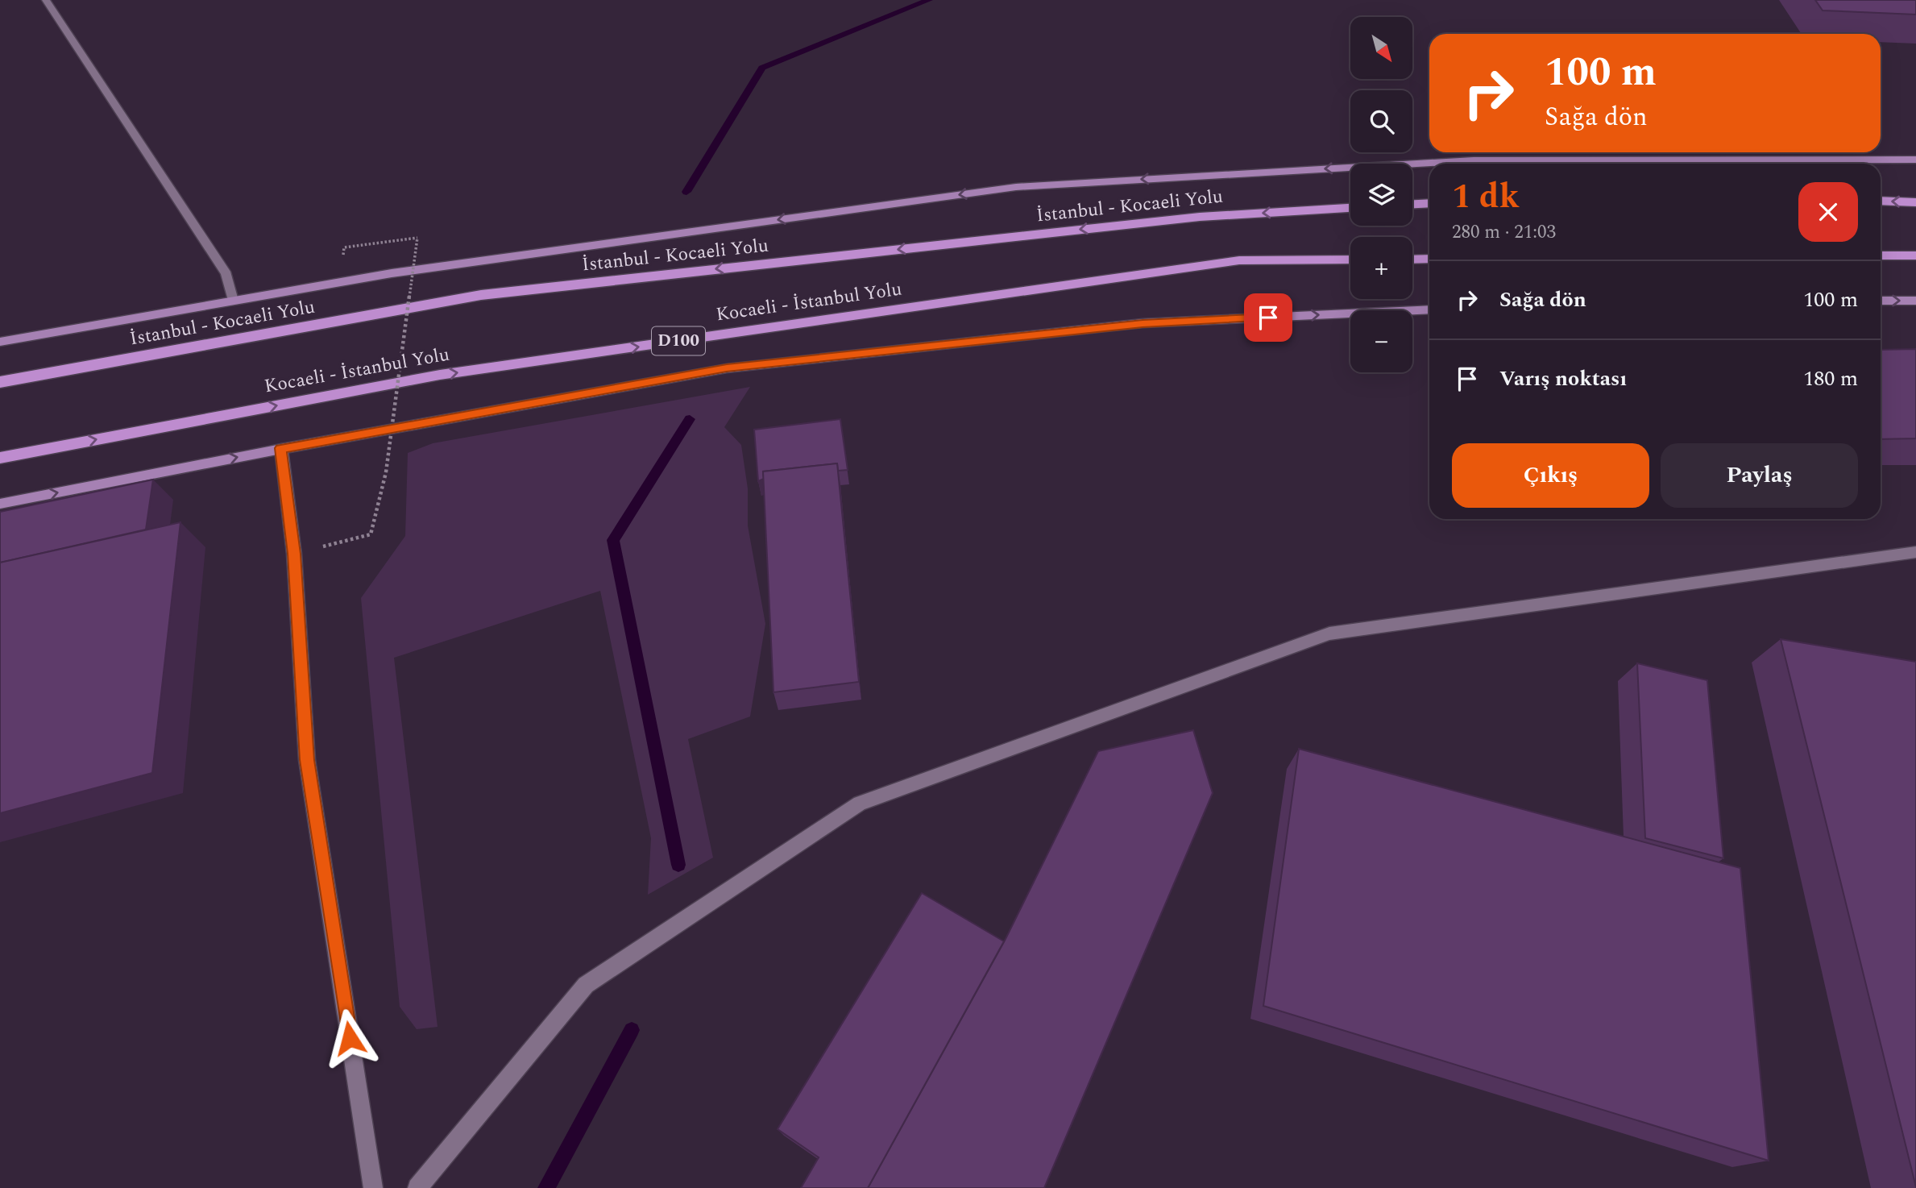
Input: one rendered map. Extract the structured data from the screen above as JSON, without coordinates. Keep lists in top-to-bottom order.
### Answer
{
  "streets": {
    "highway": ["İstanbul - Kocaeli Yolu", "Kocaeli - İstanbul Yolu", "D100"]
  },
  "one_way": ["İstanbul - Kocaeli Yolu", "Kocaeli - İstanbul Yolu"],
  "north": "bottom right",
  "page": {
    "map_buttons": ["+", "−"],
    "turn": ["100 m", "Sağa dön"],
    "heading": ["1 dk", "280 m · 21:03"],
    "list": [
      {
        "name": "Sağa dön",
        "value": "100 m"
      },
      {
        "name": "Varış noktası",
        "value": "180 m"
      }
    ],
    "buttons": ["Çıkış", "Paylaş"]
  }
}
